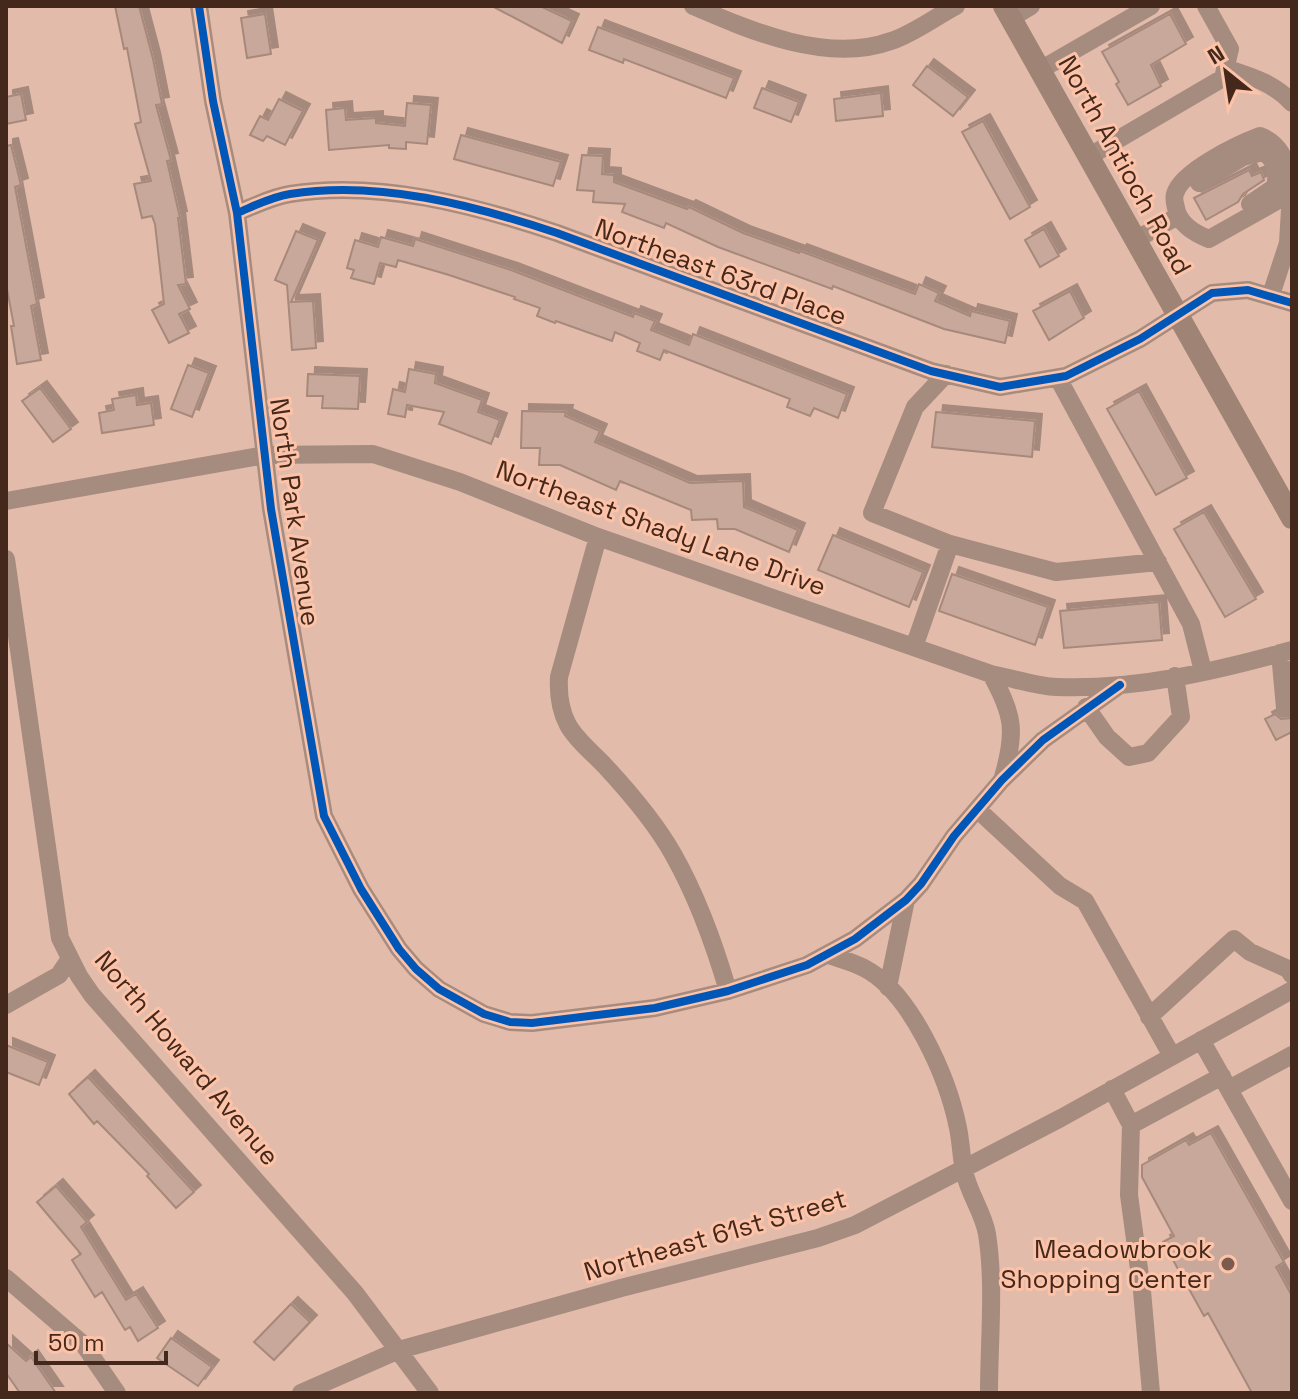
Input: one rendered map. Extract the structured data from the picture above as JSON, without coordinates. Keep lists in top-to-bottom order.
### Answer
{
  "streets": {
    "main road": ["North Antioch Road"],
    "street": [
      "Northeast 63rd Place",
      "North Park Avenue",
      "Northeast Shady Lane Drive",
      "North Howard Avenue",
      "Northeast 61st Street"
    ]
  },
  "crossings": [
    ["North Antioch Road", "Northeast 63rd Place"],
    ["Northeast 63rd Place", "North Park Avenue"],
    ["North Park Avenue", "Northeast Shady Lane Drive"],
    ["North Howard Avenue", "Northeast 61st Street"]
  ],
  "places": ["Meadowbrook Shopping Center"],
  "scale_bar": "50 m",
  "north": "top left"
}
